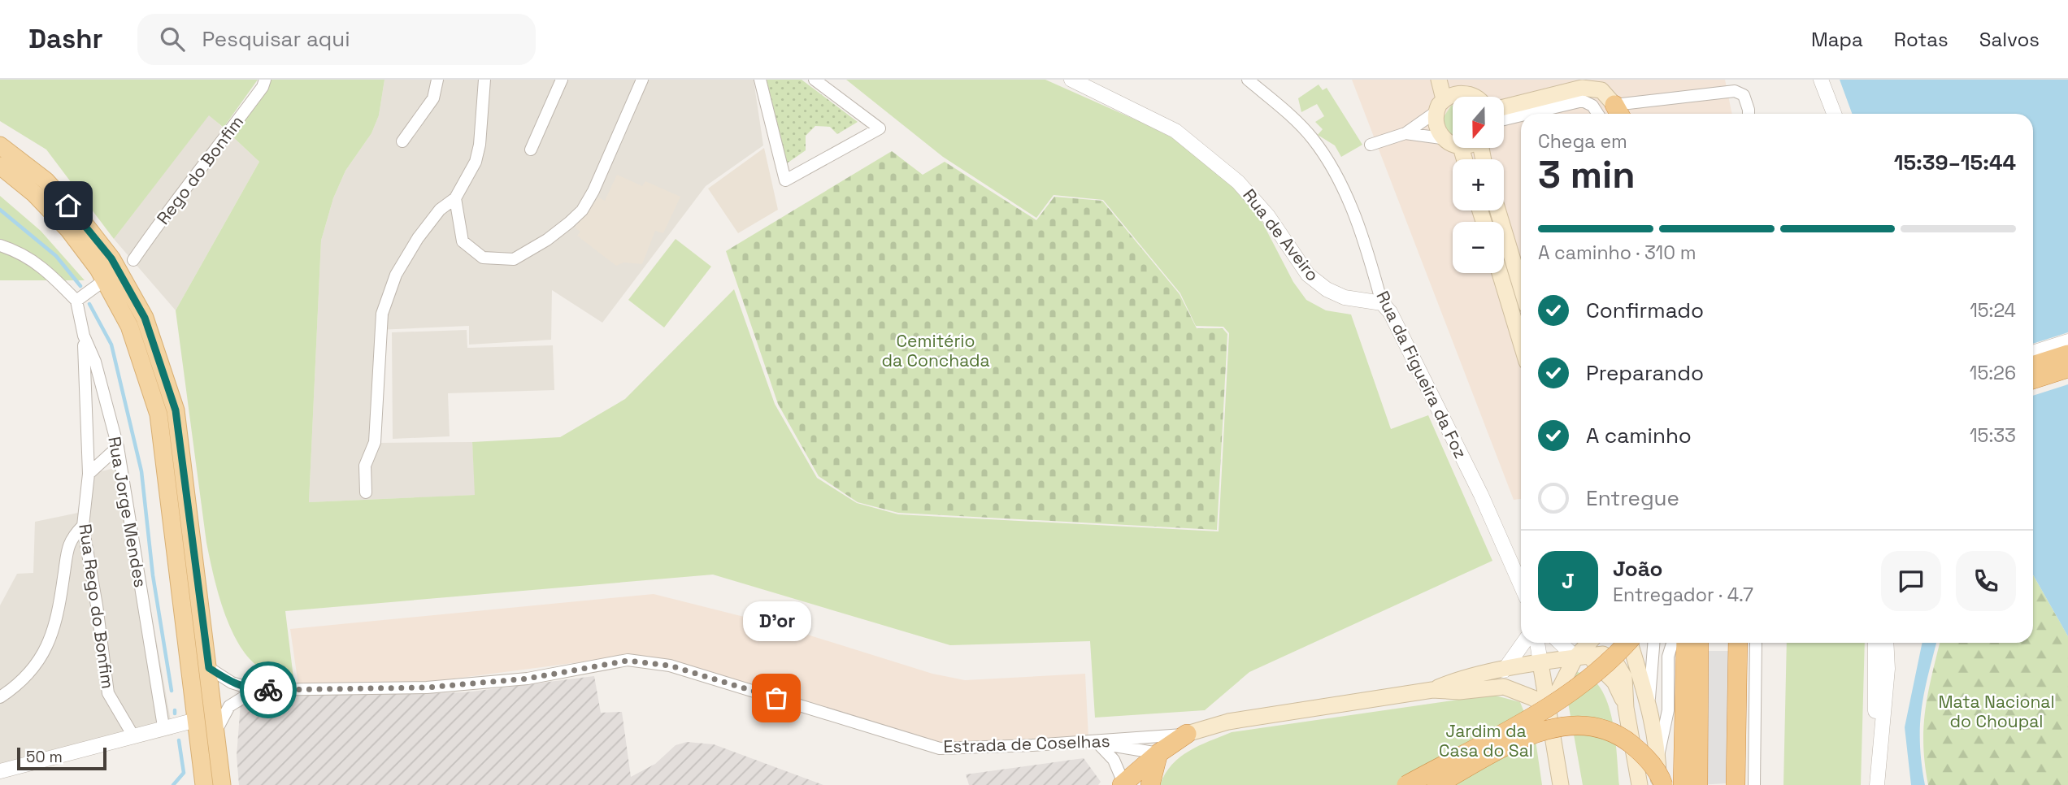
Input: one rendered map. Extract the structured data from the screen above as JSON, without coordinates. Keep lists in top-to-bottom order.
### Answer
{
  "streets": {
    "main road": ["Estrada de Coselhas"],
    "street": [
      "Rego do Bonfim",
      "Rua de Aveiro",
      "Rua da Figueira da Foz",
      "Rua Jorge Mendes",
      "Rua Rego do Bonfim"
    ]
  },
  "crossings": [
    ["Rua de Aveiro", "Rua da Figueira da Foz"],
    ["Rua Jorge Mendes", "Rua Rego do Bonfim"]
  ],
  "parks": ["Cemitério da Conchada", "Mata Nacional do Choupal", "Jardim da Casa do Sal"],
  "places": ["D'or"],
  "scale_bar": "50 m",
  "north": "bottom",
  "page": {
    "header": "Dashr",
    "search": "Pesquisar aqui",
    "nav": ["Mapa", "Rotas", "Salvos"],
    "map_buttons": ["+", "−"],
    "heading": ["3 min", "Chega em", "15:39–15:44"],
    "panel": ["João", "Entregador · 4.7"],
    "bar": "A caminho · 310 m",
    "list": [
      ["Confirmado", "15:24"],
      ["Preparando", "15:26"],
      ["A caminho", "15:33"],
      "Entregue"
    ],
    "round": "J",
    "bubble": "D'or",
    "scale": "50 m"
  }
}
